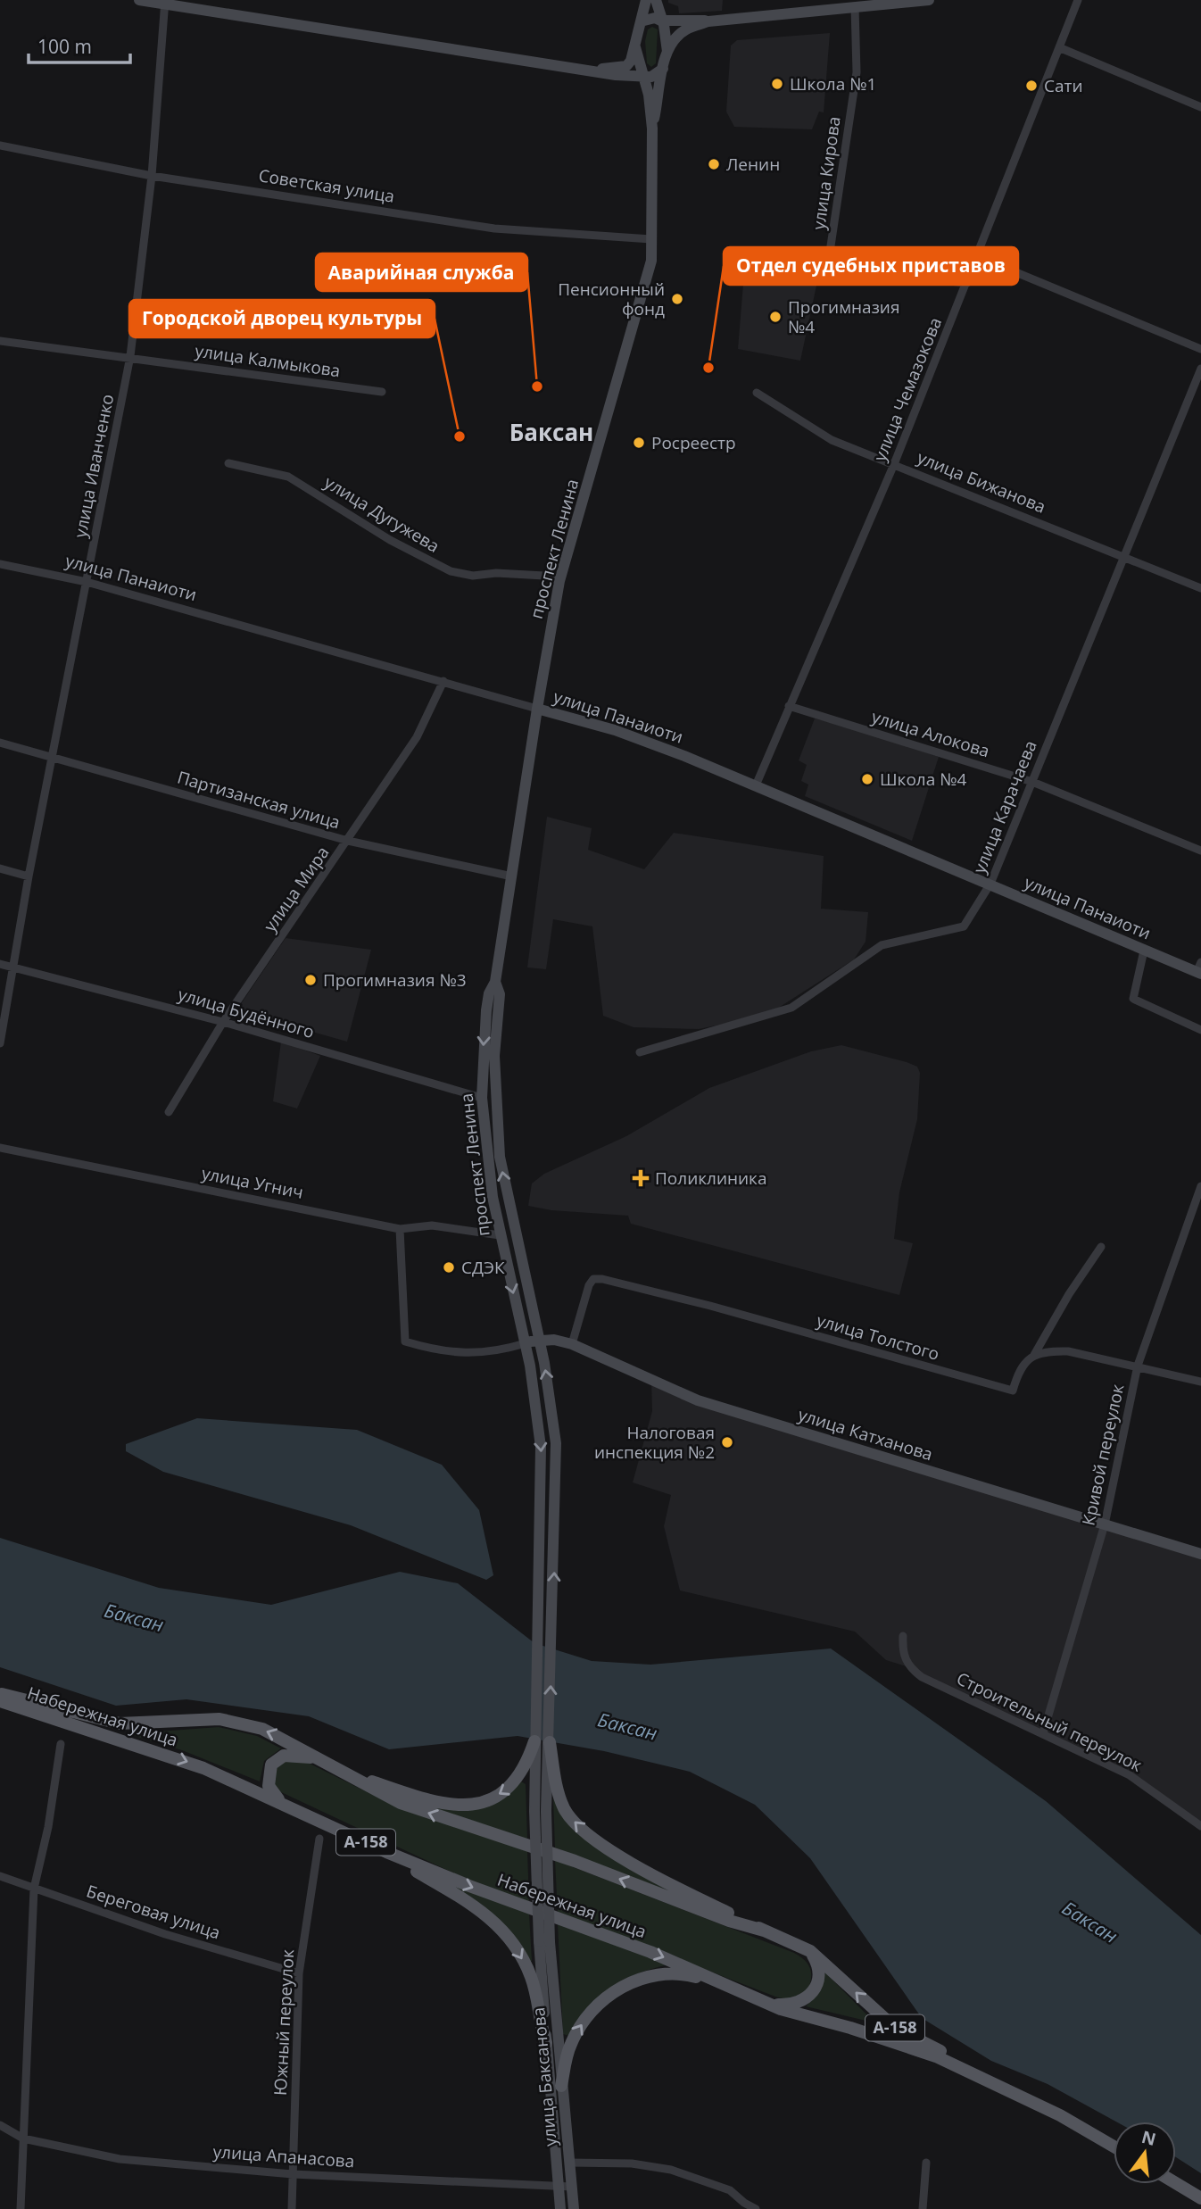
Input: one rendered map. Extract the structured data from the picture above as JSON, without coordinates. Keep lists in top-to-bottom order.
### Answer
{
  "streets": {
    "main road": [
      "проспект Ленина",
      "улица Панаиоти",
      "улица Катханова",
      "Набережная улица",
      "А-158",
      "улица Баксанова"
    ],
    "street": [
      "улица Кирова",
      "Советская улица",
      "улица Калмыкова",
      "улица Чемазокова",
      "улица Иванченко",
      "улица Бижанова",
      "улица Дугужева",
      "улица Алокова",
      "Партизанская улица",
      "улица Карачаева",
      "улица Мира",
      "улица Будённого",
      "улица Угнич",
      "улица Толстого",
      "Кривой переулок",
      "Строительный переулок",
      "Береговая улица",
      "Южный переулок",
      "улица Апанасова"
    ]
  },
  "crossings": [
    ["улица Кирова", "улица Чемазокова"],
    ["Советская улица", "улица Иванченко"],
    ["Советская улица", "проспект Ленина"],
    ["улица Калмыкова", "улица Иванченко"],
    ["улица Чемазокова", "улица Бижанова"],
    ["улица Чемазокова", "улица Панаиоти"],
    ["улица Чемазокова", "улица Алокова"],
    ["улица Иванченко", "улица Панаиоти"],
    ["улица Иванченко", "Партизанская улица"],
    ["улица Иванченко", "улица Будённого"],
    ["улица Бижанова", "улица Карачаева"],
    ["улица Дугужева", "проспект Ленина"],
    ["проспект Ленина", "улица Панаиоти"],
    ["проспект Ленина", "Партизанская улица"],
    ["проспект Ленина", "улица Будённого"],
    ["проспект Ленина", "улица Угнич"],
    ["проспект Ленина", "улица Катханова"],
    ["улица Панаиоти", "улица Карачаева"],
    ["улица Панаиоти", "улица Мира"],
    ["улица Алокова", "улица Карачаева"],
    ["Партизанская улица", "улица Мира"],
    ["улица Мира", "улица Будённого"],
    ["улица Толстого", "улица Катханова"],
    ["улица Катханова", "Кривой переулок"],
    ["Кривой переулок", "Строительный переулок"],
    ["Набережная улица", "А-158"],
    ["Береговая улица", "Южный переулок"],
    ["Южный переулок", "улица Апанасова"],
    ["улица Баксанова", "улица Апанасова"]
  ],
  "districts": ["Баксан"],
  "water": ["Баксан"],
  "places": {
    "other": [
      "Школа №1",
      "Сати",
      "Ленин",
      "Пенсионный фонд",
      "Прогимназия №4",
      "Отдел судебных приставов",
      "Аварийная служба",
      "Городской дворец культуры",
      "Росреестр",
      "Школа №4",
      "Прогимназия №3",
      "СДЭК",
      "Налоговая инспекция №2"
    ],
    "health": ["Поликлиника"]
  },
  "scale_bar": "100 m",
  "north": "top"
}
